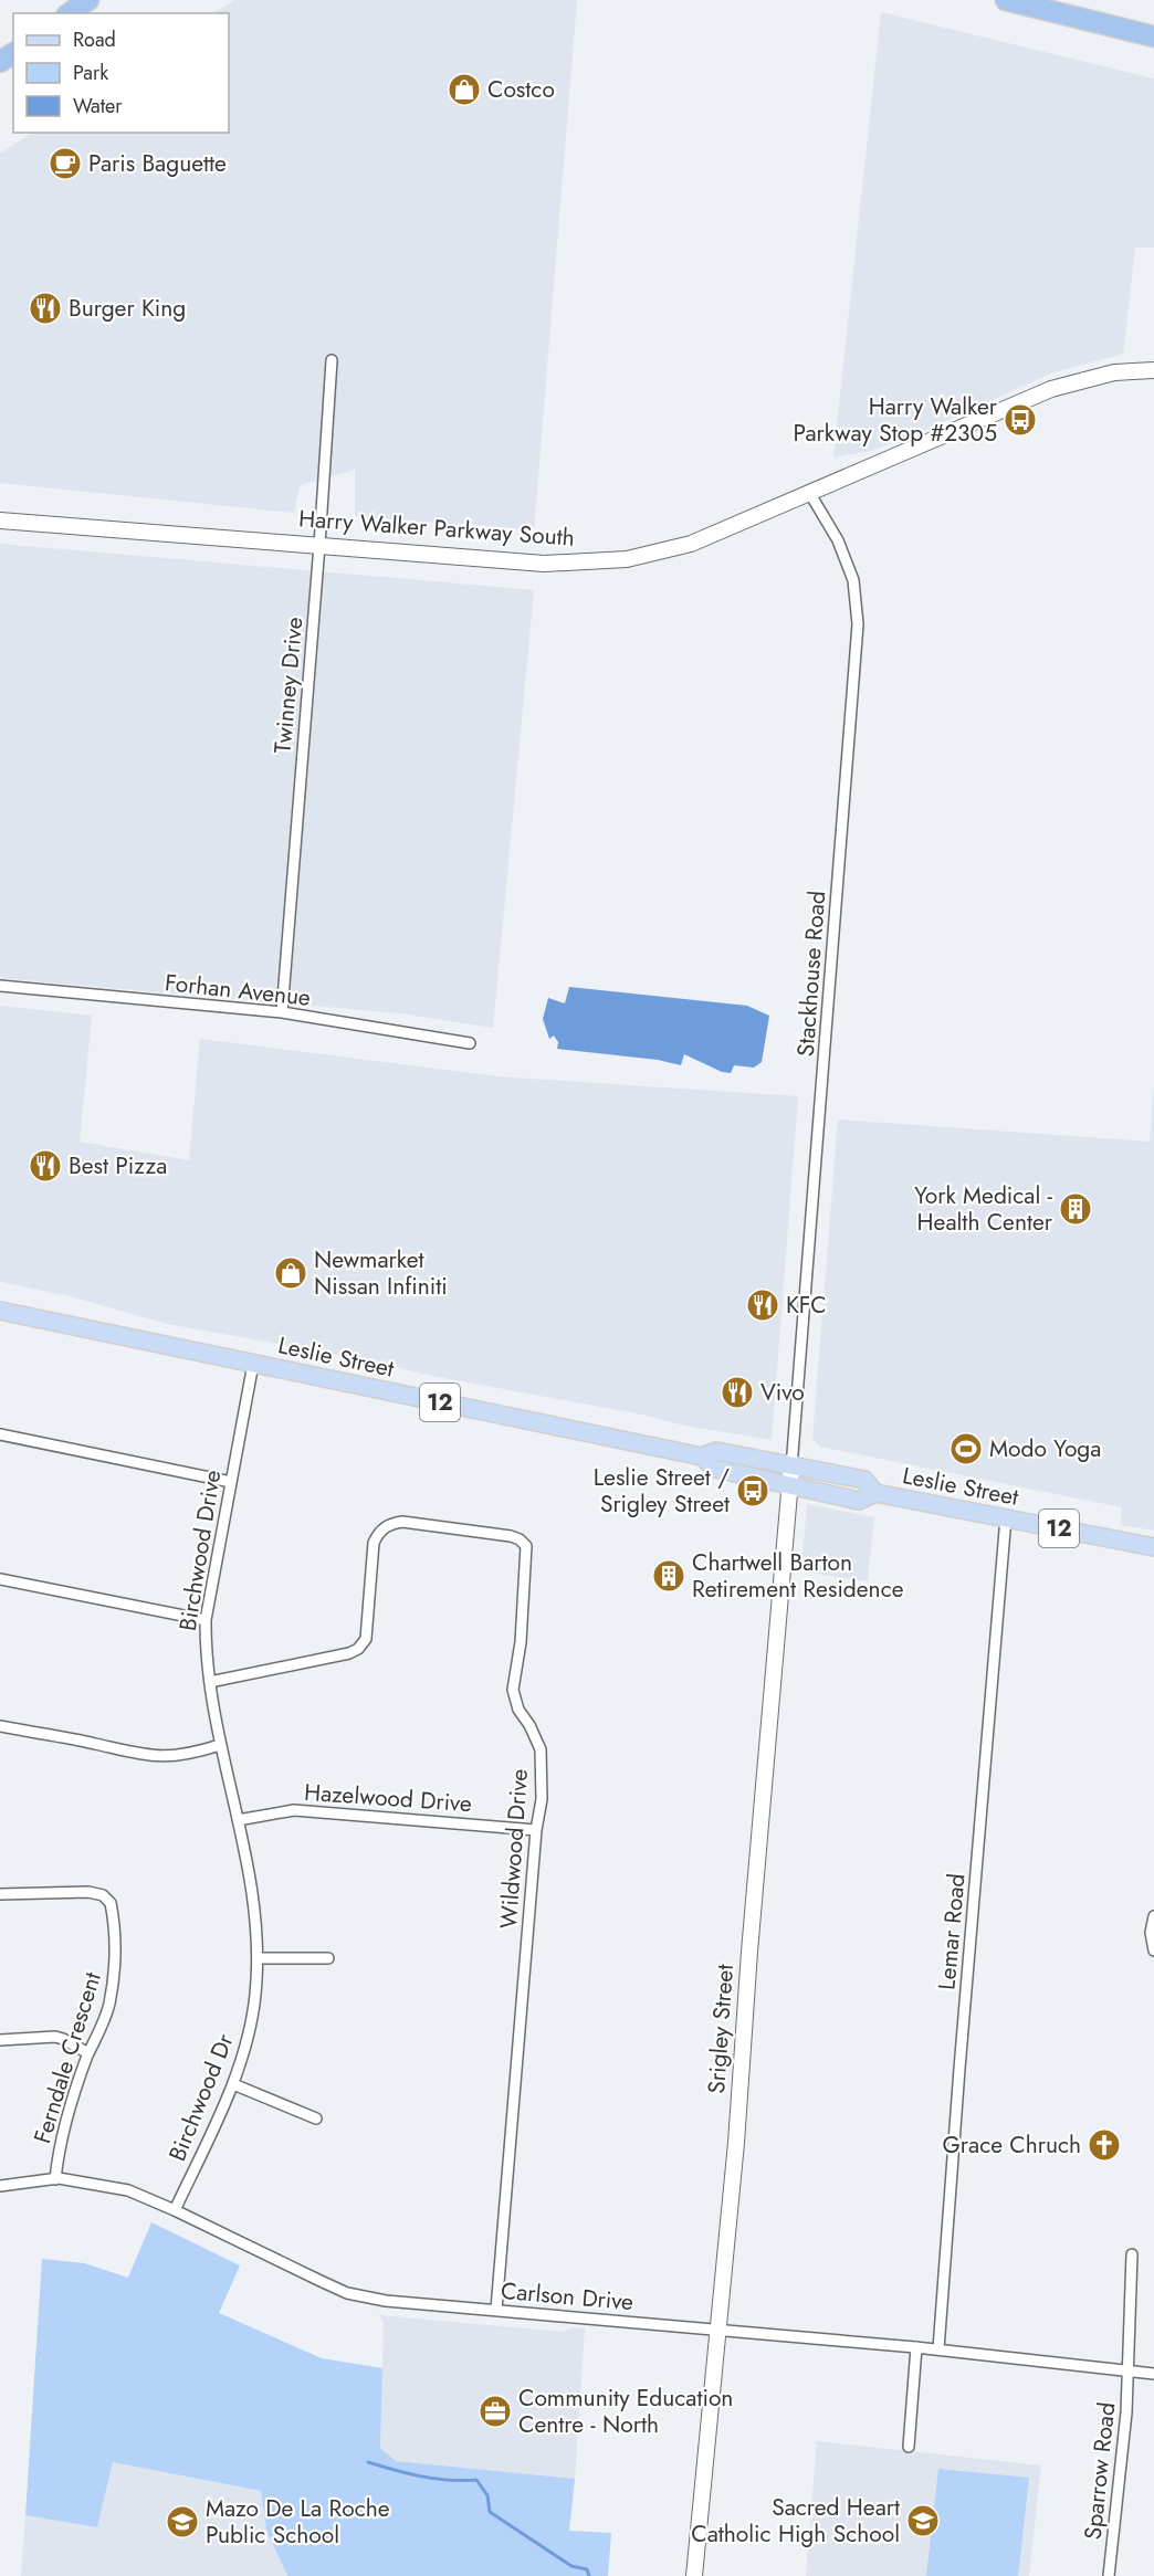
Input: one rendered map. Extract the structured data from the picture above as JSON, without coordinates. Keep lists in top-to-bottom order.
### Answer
{
  "streets": {
    "main road": ["Leslie Street", "12"],
    "street": [
      "Harry Walker Parkway South",
      "Twinney Drive",
      "Stackhouse Road",
      "Forhan Avenue",
      "Birchwood Drive",
      "Hazelwood Drive",
      "Wildwood Drive",
      "Lemar Road",
      "Srigley Street",
      "Ferndale Crescent",
      "Birchwood Dr",
      "Carlson Drive",
      "Sparrow Road"
    ]
  },
  "crossings": [
    ["Harry Walker Parkway South", "Twinney Drive"],
    ["Harry Walker Parkway South", "Stackhouse Road"],
    ["Twinney Drive", "Forhan Avenue"],
    ["Stackhouse Road", "Leslie Street"],
    ["Stackhouse Road", "Srigley Street"],
    ["Leslie Street", "Birchwood Drive"],
    ["Leslie Street", "Lemar Road"],
    ["Leslie Street", "Srigley Street"],
    ["Birchwood Drive", "Wildwood Drive"],
    ["Hazelwood Drive", "Wildwood Drive"],
    ["Wildwood Drive", "Carlson Drive"],
    ["Lemar Road", "Carlson Drive"],
    ["Srigley Street", "Carlson Drive"],
    ["Ferndale Crescent", "Carlson Drive"],
    ["Birchwood Dr", "Carlson Drive"],
    ["Carlson Drive", "Sparrow Road"]
  ],
  "places": {
    "shop": ["Costco", "Newmarket Nissan Infiniti"],
    "cafe": ["Paris Baguette"],
    "restaurant": [
      "Burger King",
      "Best Pizza",
      "KFC",
      "Vivo"
    ],
    "bus stop": ["Harry Walker Parkway Stop #2305", "Leslie Street / Srigley Street"],
    "building": ["York Medical - Health Center", "Chartwell Barton Retirement Residence"],
    "sports": ["Modo Yoga"],
    "church": ["Grace Chruch"],
    "office": ["Community Education Centre - North"],
    "school or university": ["Sacred Heart Catholic High School", "Mazo De La Roche Public School"]
  },
  "legend": ["Road", "Park", "Water"]
}
